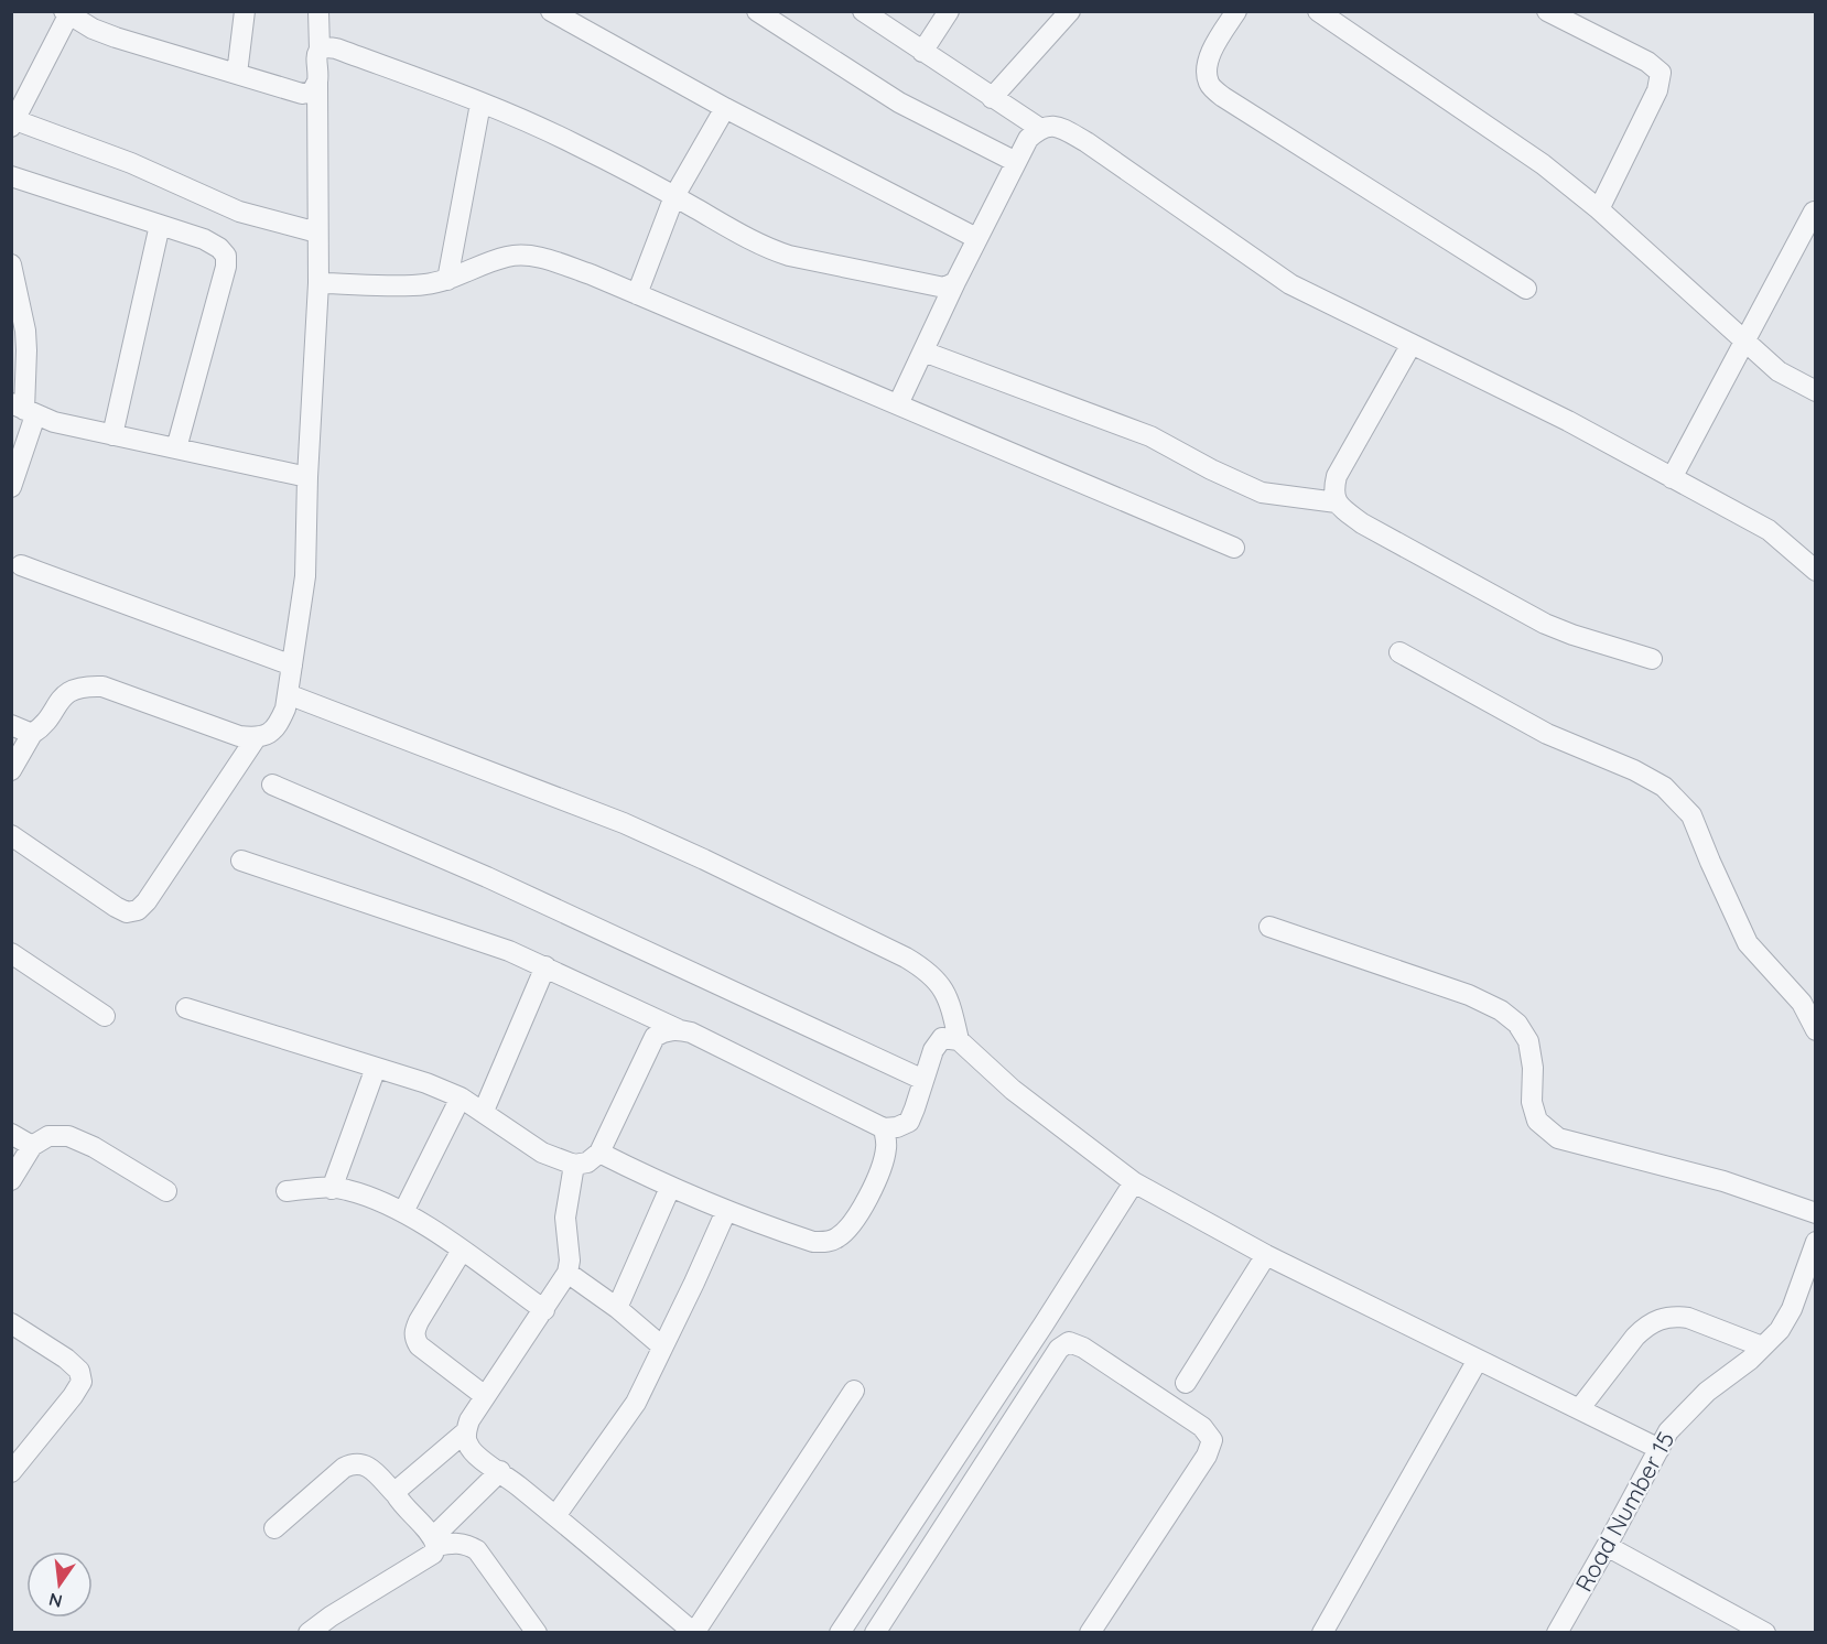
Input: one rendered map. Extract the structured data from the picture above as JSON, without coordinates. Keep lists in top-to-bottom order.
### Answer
{
  "streets": {
    "street": ["Road Number 15"]
  },
  "north": "bottom"
}
